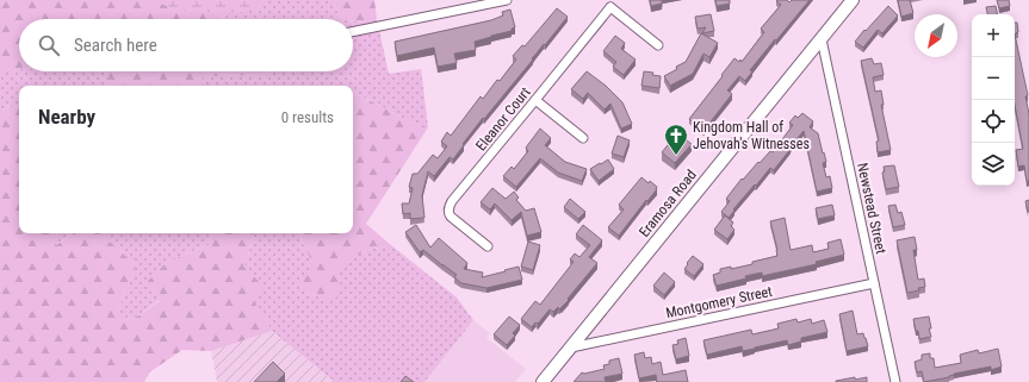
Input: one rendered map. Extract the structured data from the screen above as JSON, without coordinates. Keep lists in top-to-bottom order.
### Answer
{
  "streets": {
    "main road": ["Eramosa Road"],
    "street": ["Eleanor Court", "Newstead Street", "Montgomery Street"]
  },
  "crossings": [
    ["Eramosa Road", "Newstead Street"],
    ["Eramosa Road", "Montgomery Street"],
    ["Newstead Street", "Montgomery Street"]
  ],
  "places": {
    "church": ["Kingdom Hall of Jehovah's Witnesses"]
  },
  "north": "bottom left",
  "page": {
    "map_buttons": ["+", "−"],
    "search": "Search here",
    "heading": ["Nearby", "0 results"]
  }
}
